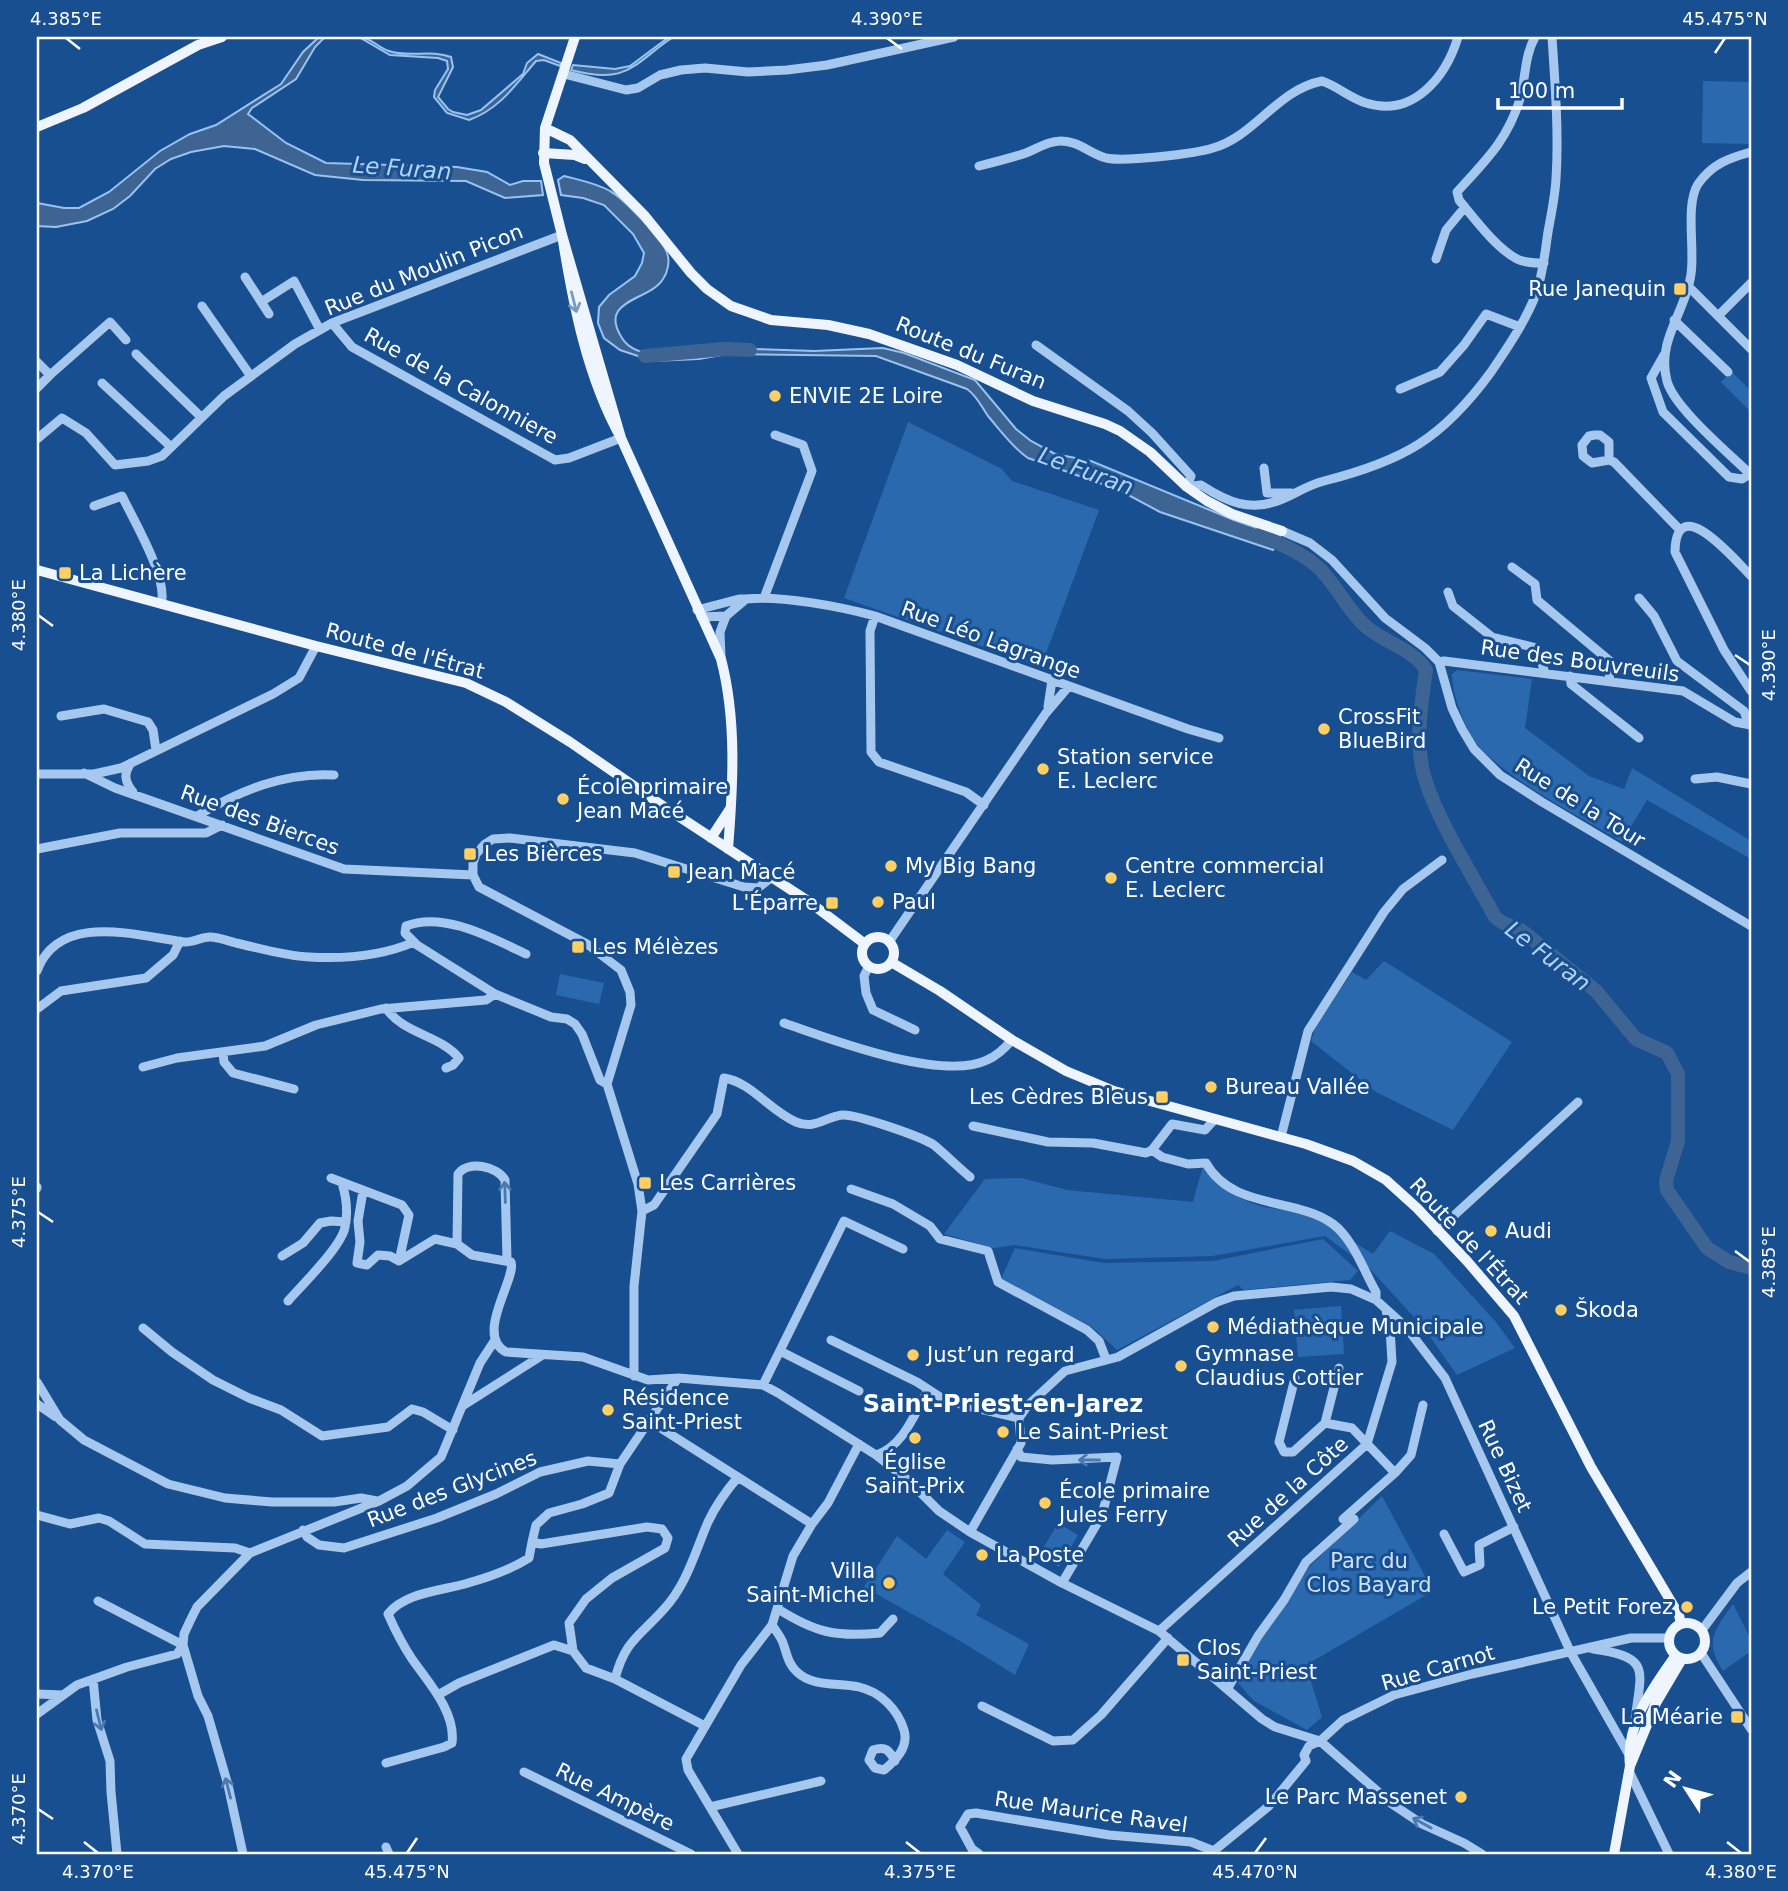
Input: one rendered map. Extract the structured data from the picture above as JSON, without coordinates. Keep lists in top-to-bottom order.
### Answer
{
  "streets": {
    "main road": ["Route du Furan", "Route de l'Étrat"],
    "street": [
      "Rue du Moulin Picon",
      "Rue de la Calonniere",
      "Rue Léo Lagrange",
      "Rue des Bouvreuils",
      "Rue de la Tour",
      "Rue des Bierces",
      "Rue Bizet",
      "Rue des Glycines",
      "Rue de la Côte",
      "Rue Carnot",
      "Rue Ampère",
      "Rue Maurice Ravel"
    ]
  },
  "crossings": [
    ["Rue du Moulin Picon", "Rue de la Calonniere"],
    ["Route du Furan", "Rue de la Tour"],
    ["Route de l'Étrat", "Rue des Bierces"],
    ["Route de l'Étrat", "Rue Carnot"],
    ["Rue des Bouvreuils", "Rue de la Tour"],
    ["Rue Bizet", "Rue de la Côte"],
    ["Rue Bizet", "Rue Carnot"],
    ["Rue Carnot", "Rue Maurice Ravel"]
  ],
  "districts": ["Saint-Priest-en-Jarez"],
  "water": ["Le Furan"],
  "parks": ["Parc du Clos Bayard"],
  "places": {
    "transit": [
      "Rue Janequin",
      "La Lichère",
      "Les Bièrces",
      "Jean Macé",
      "L'Éparre",
      "Les Mélèzes",
      "Les Cèdres Bleus",
      "Les Carrières",
      "Clos Saint-Priest",
      "La Méarie"
    ],
    "other": [
      "ENVIE 2E Loire",
      "CrossFit BlueBird",
      "Station service E. Leclerc",
      "École primaire Jean Macé",
      "My Big Bang",
      "Centre commercial E. Leclerc",
      "Paul",
      "Bureau Vallée",
      "Audi",
      "Škoda",
      "Médiathèque Municipale",
      "Just’un regard",
      "Gymnase Claudius Cottier",
      "Résidence Saint-Priest",
      "Le Saint-Priest",
      "Église Saint-Prix",
      "École primaire Jules Ferry",
      "La Poste",
      "Villa Saint-Michel",
      "Le Petit Forez",
      "Le Parc Massenet"
    ]
  },
  "scale_bar": "100 m",
  "north": "top left",
  "coordinates": [
    "4.385°E",
    "4.390°E",
    "45.475°N",
    "4.380°E",
    "4.375°E",
    "4.370°E",
    "45.470°N"
  ]
}
